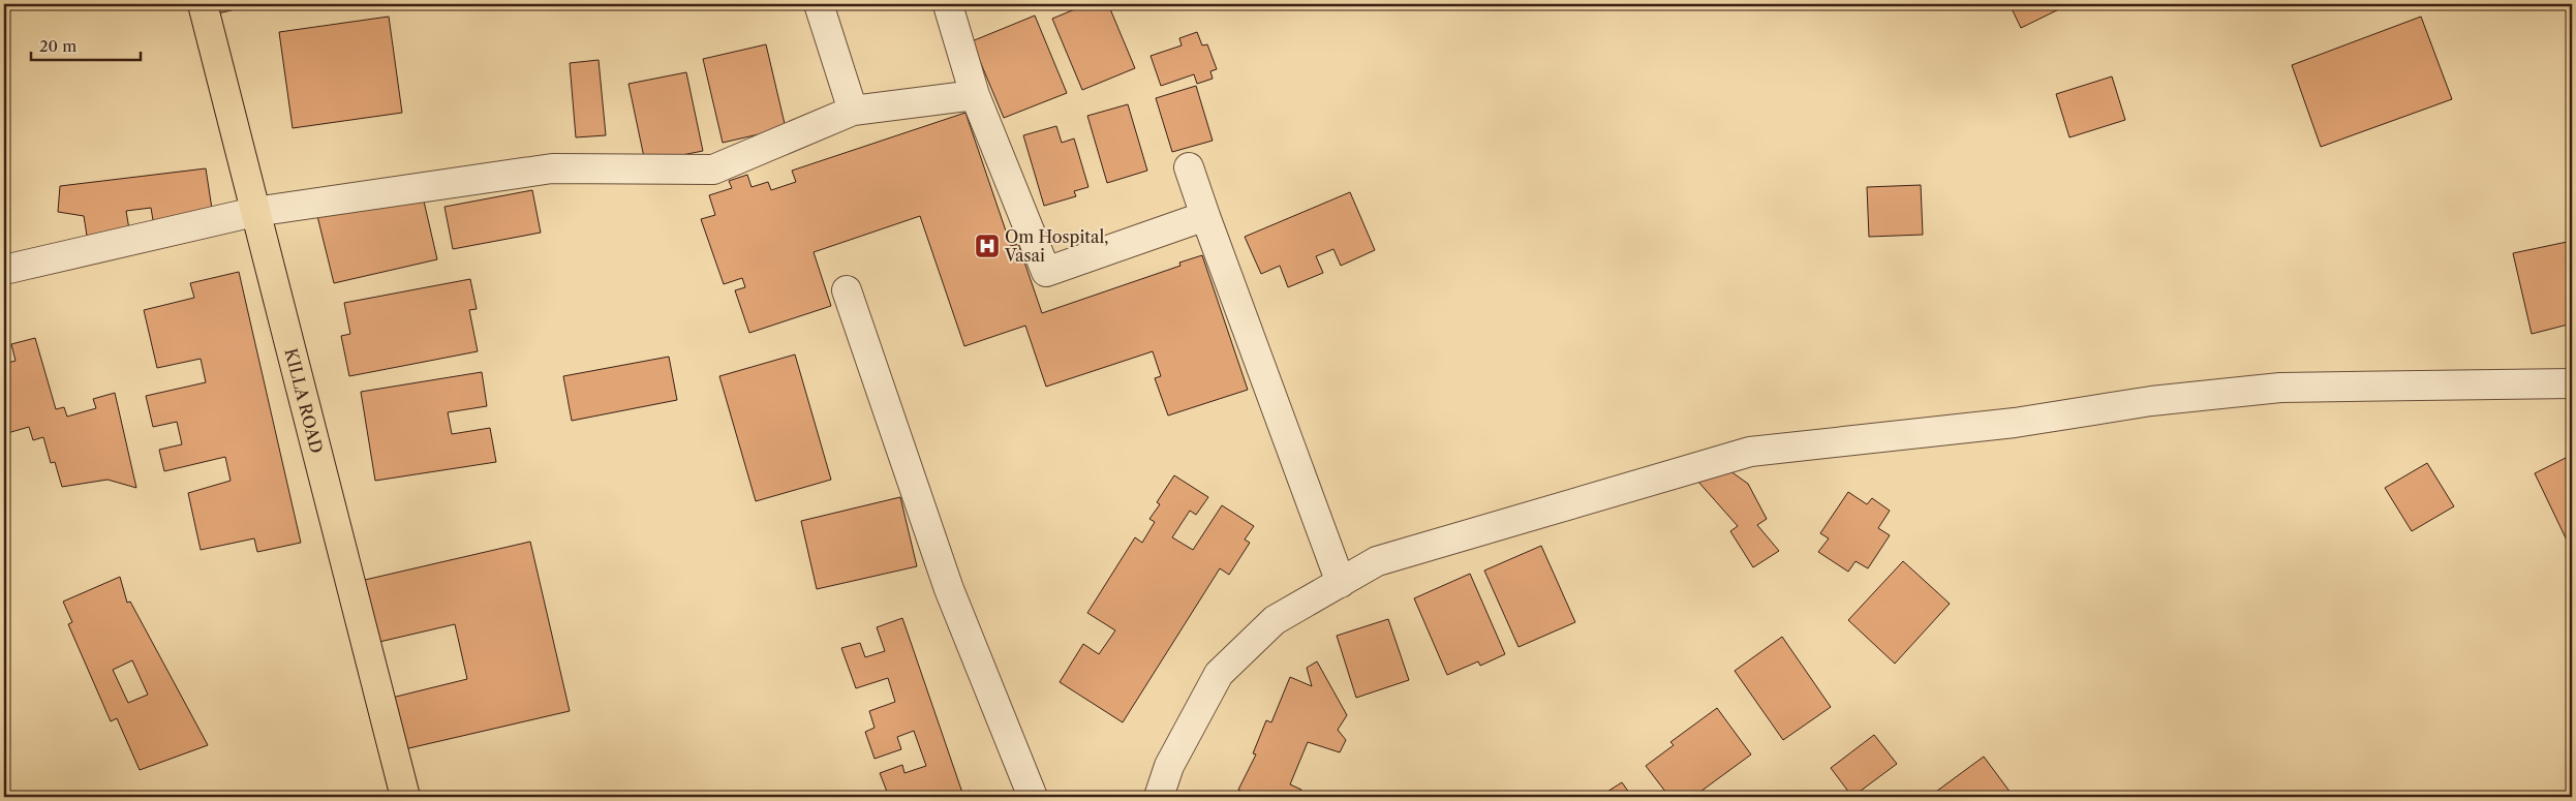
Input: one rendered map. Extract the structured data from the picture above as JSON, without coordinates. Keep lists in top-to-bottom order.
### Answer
{
  "streets": {
    "main road": ["KILLA ROAD"]
  },
  "places": {
    "hospital": ["Om Hospital, Vasai"]
  },
  "scale_bar": "20 m"
}
